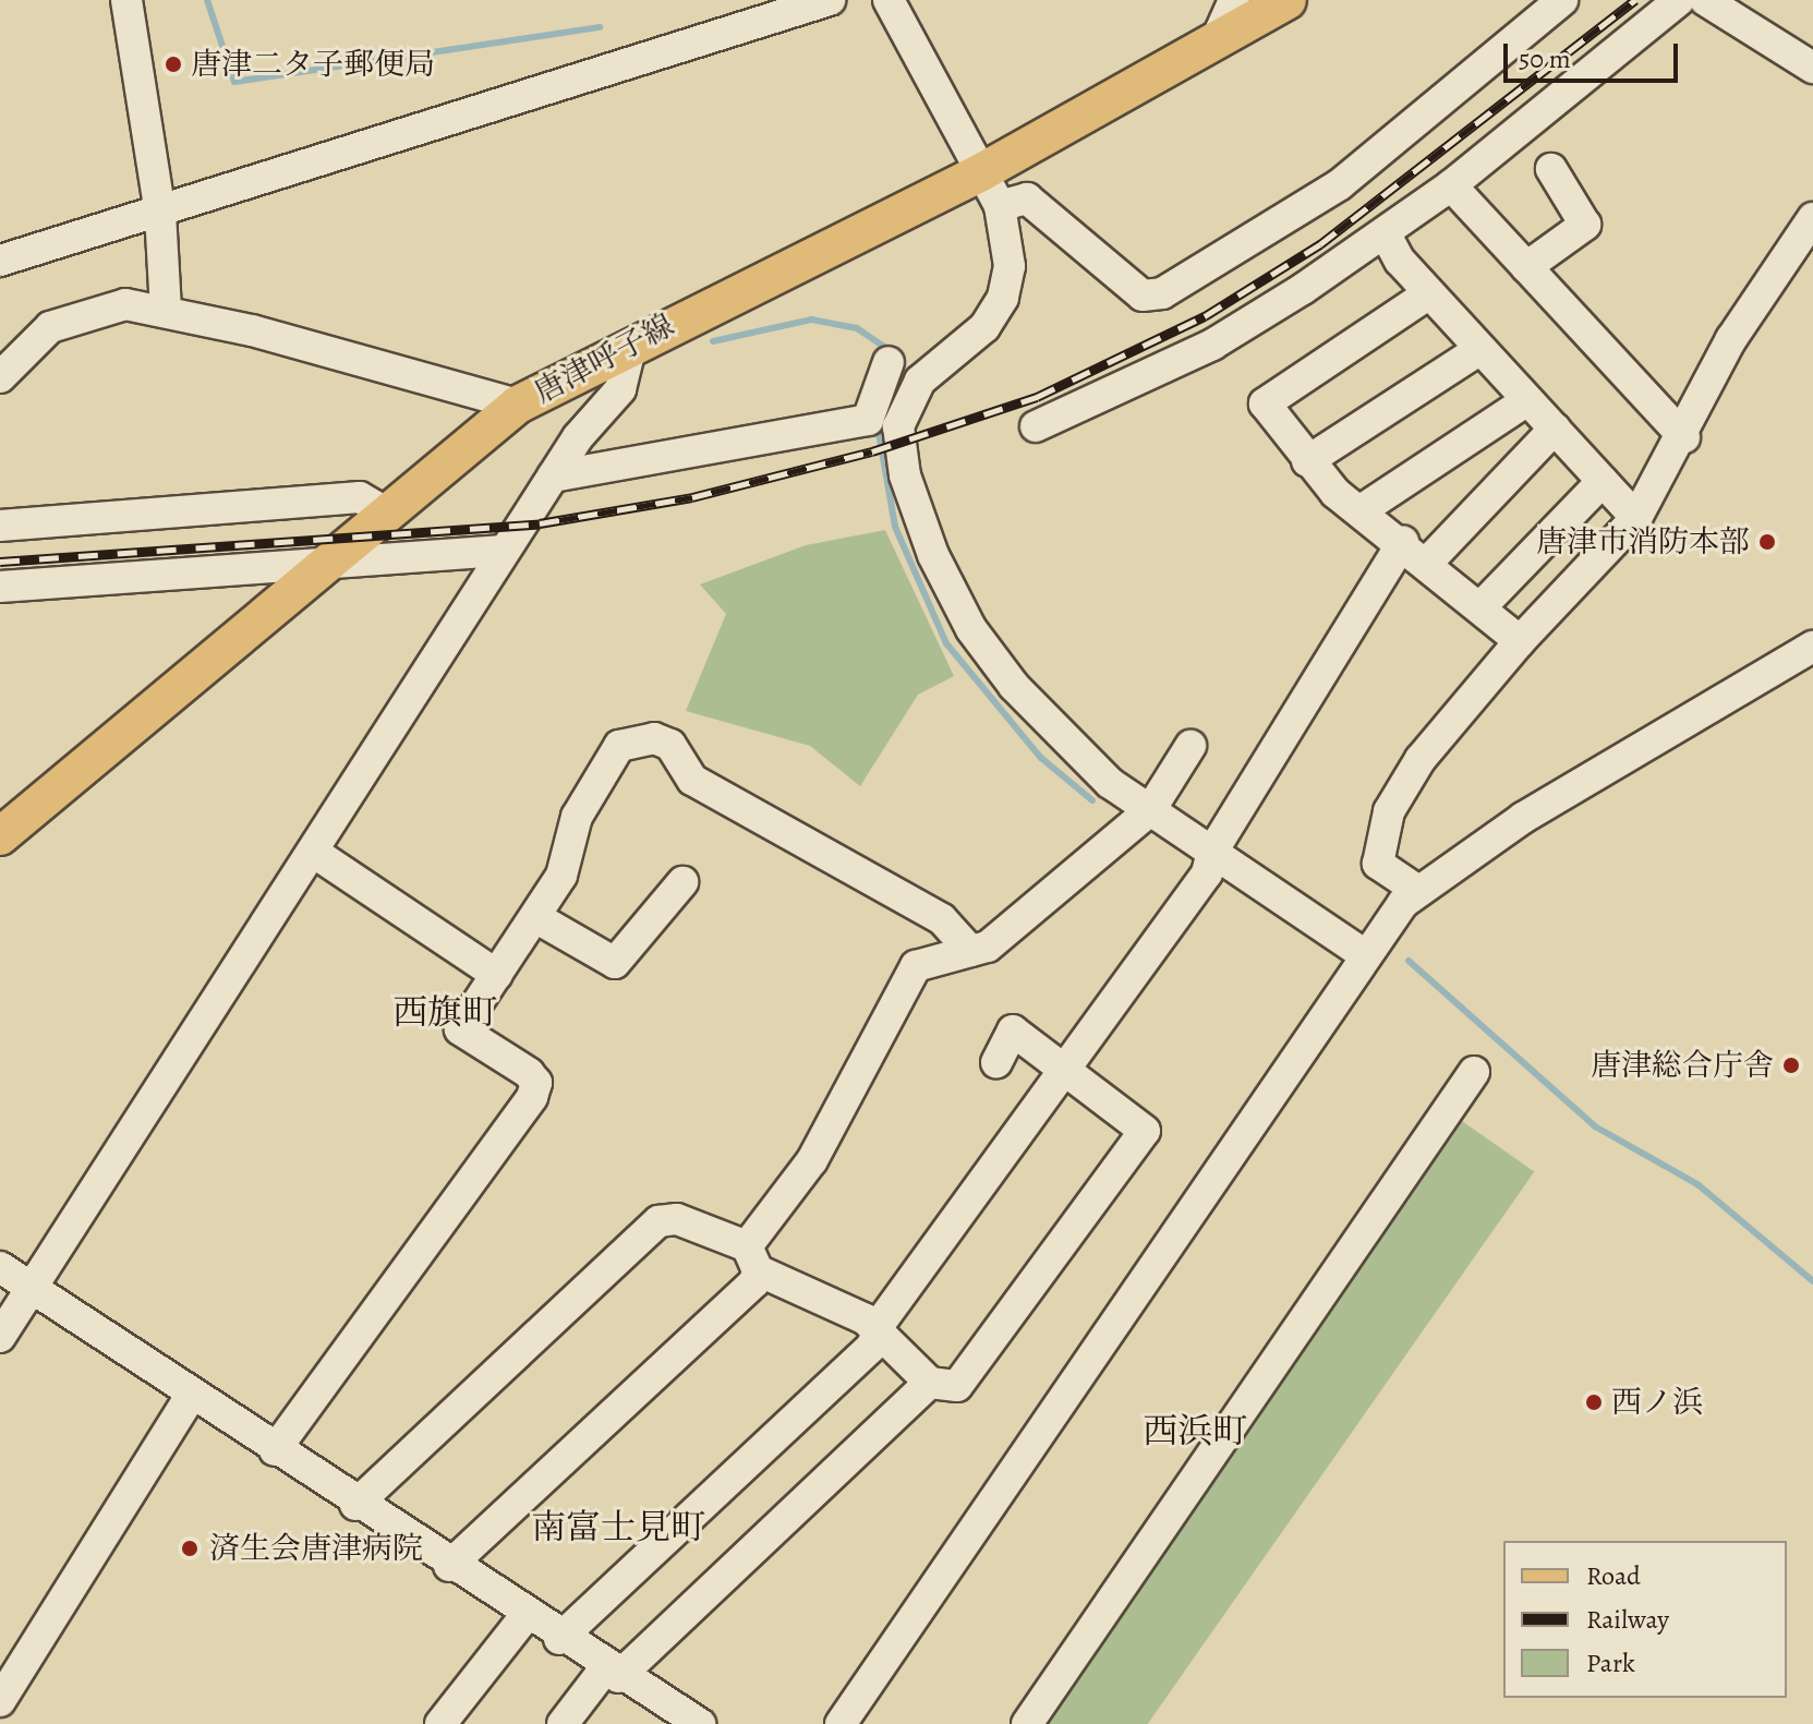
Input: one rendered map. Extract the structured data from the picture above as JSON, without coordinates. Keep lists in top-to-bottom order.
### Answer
{
  "streets": {
    "main road": ["唐津呼子線"]
  },
  "districts": ["西旗町", "西浜町", "南富士見町"],
  "places": [
    "唐津二タ子郵便局",
    "唐津市消防本部",
    "唐津総合庁舎",
    "西ノ浜",
    "済生会唐津病院"
  ],
  "legend": ["Road", "Railway", "Park"],
  "scale_bar": "50 m"
}
